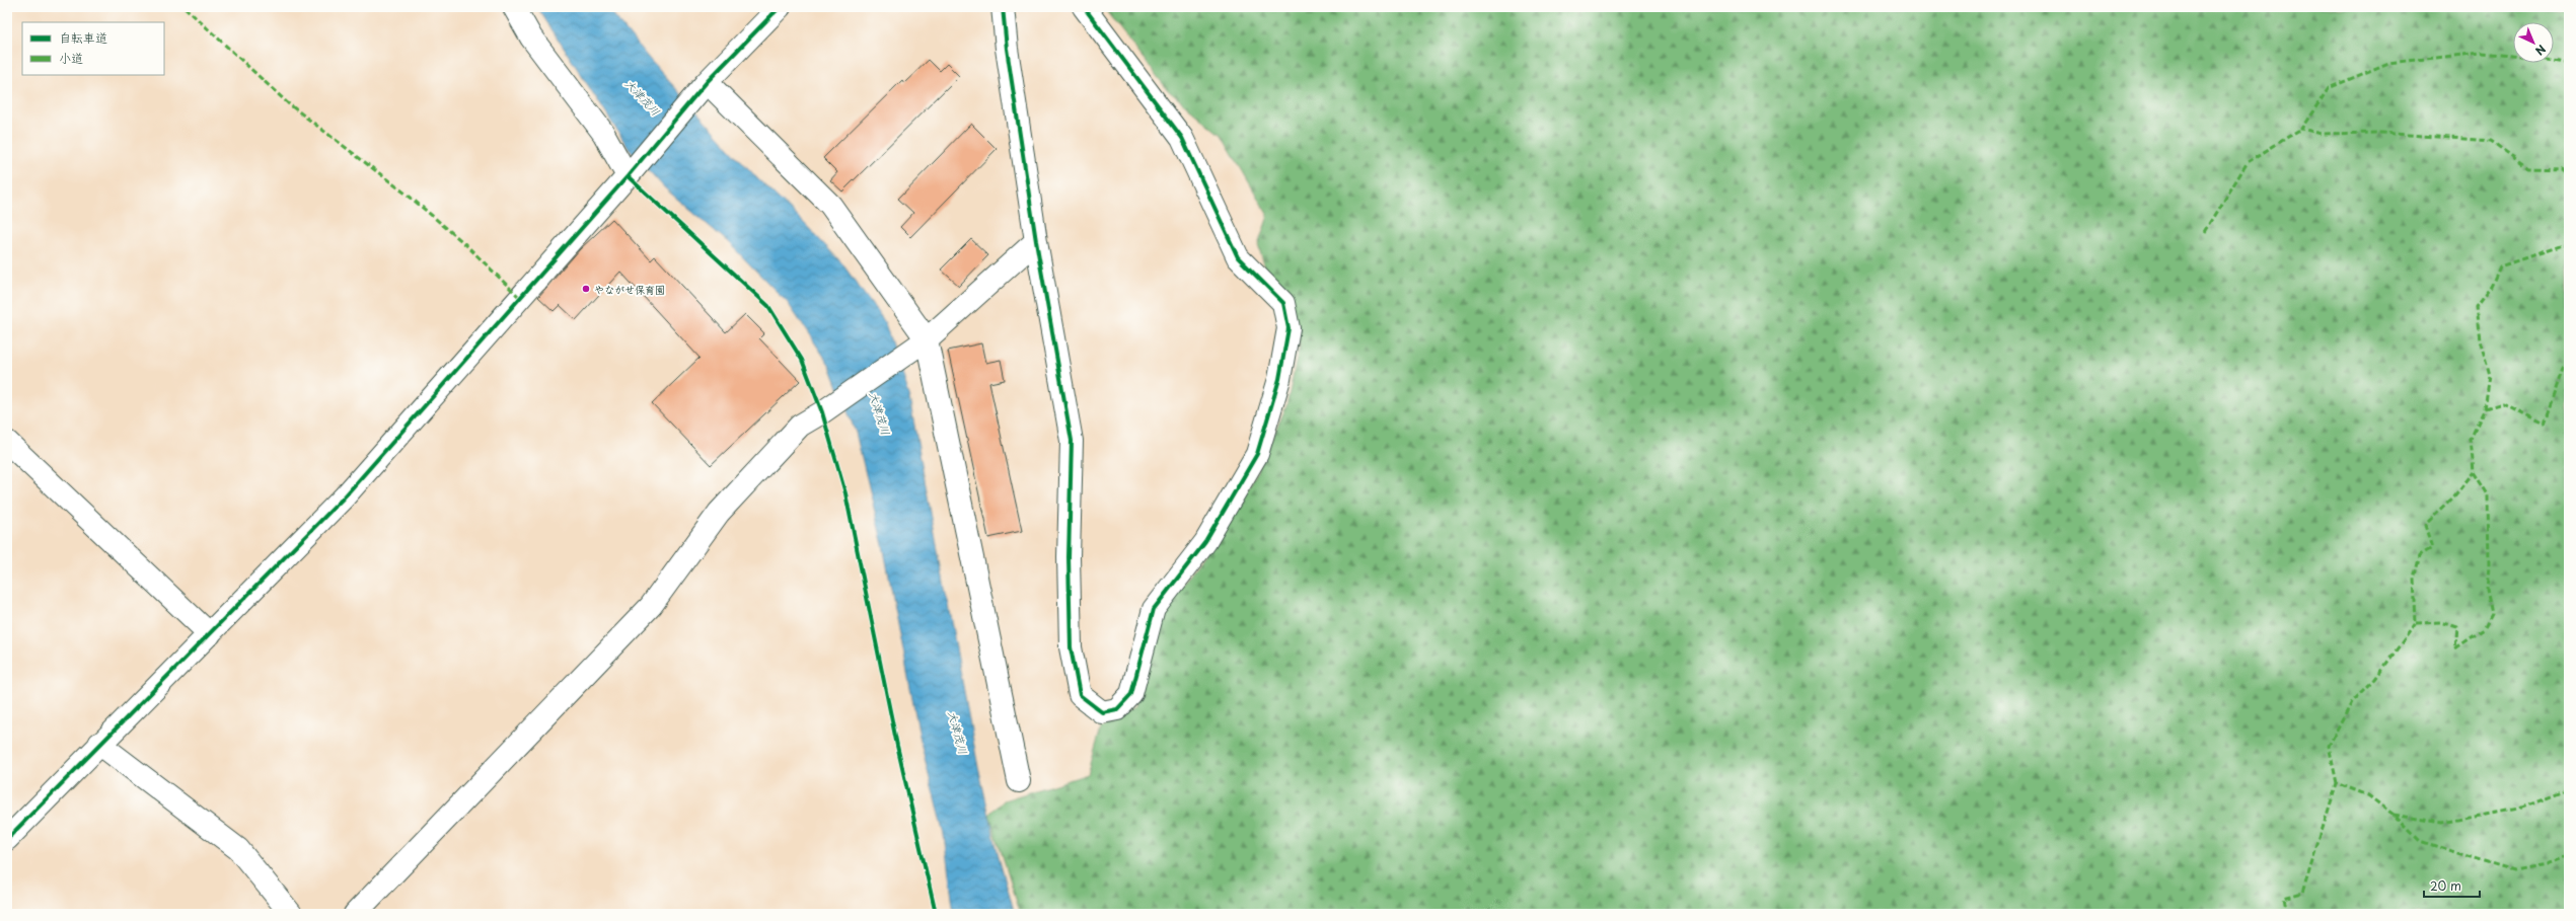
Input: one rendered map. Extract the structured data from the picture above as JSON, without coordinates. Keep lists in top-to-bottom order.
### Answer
{
  "water": ["大津茂川"],
  "places": ["やながせ保育園"],
  "legend": ["自転車道", "小道"],
  "scale_bar": "20 m",
  "north": "bottom right"
}
